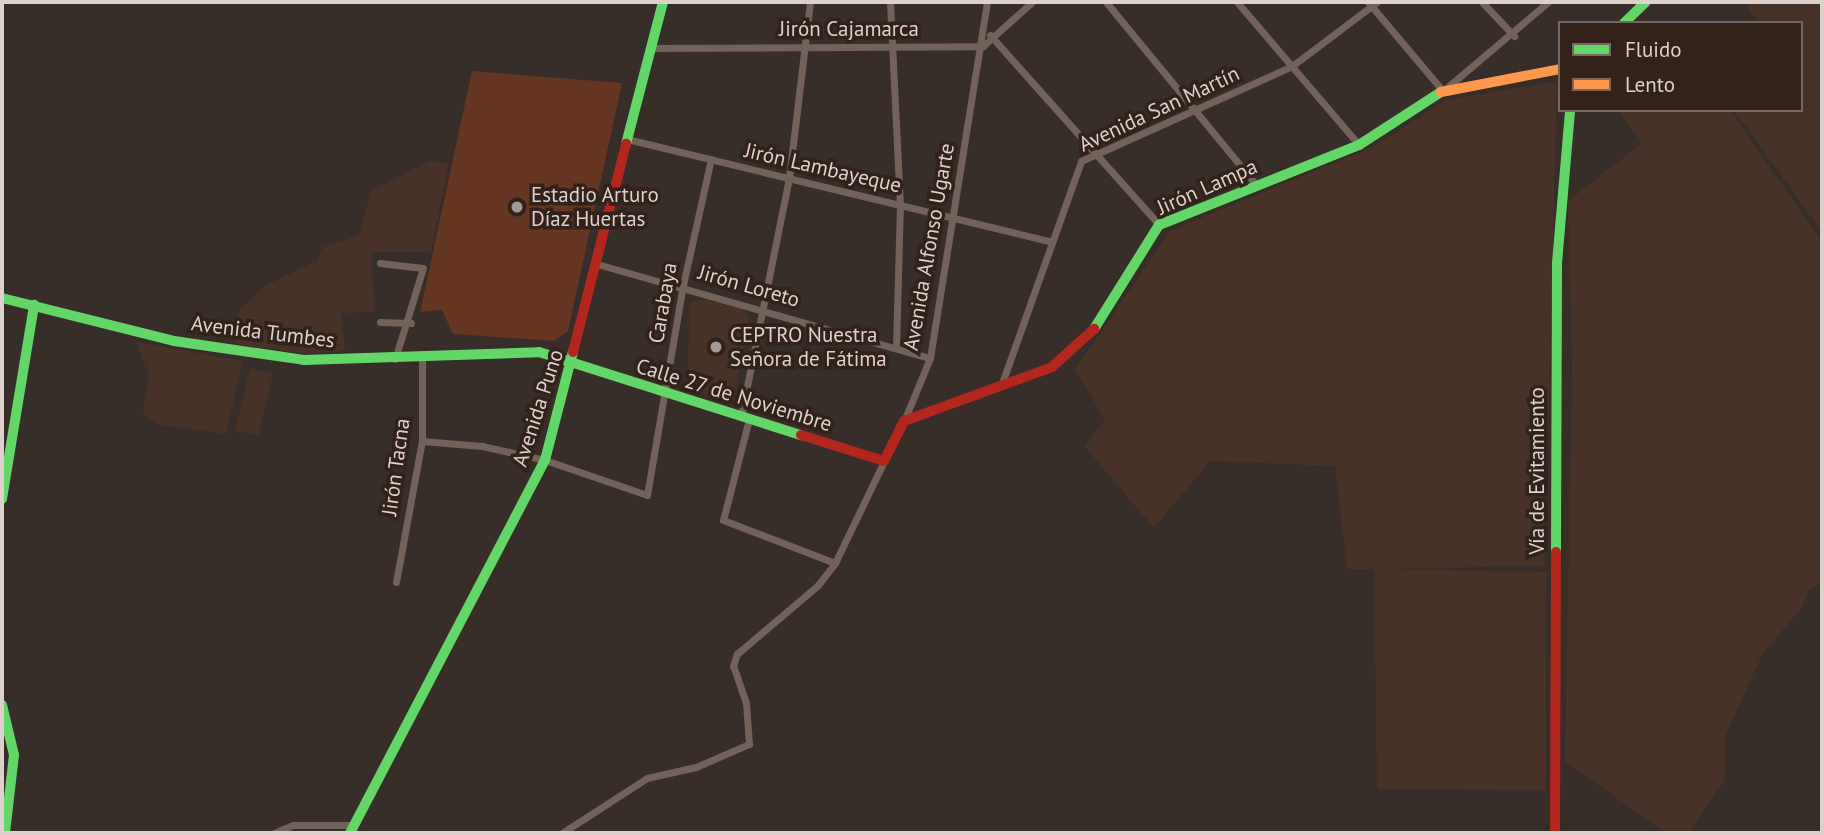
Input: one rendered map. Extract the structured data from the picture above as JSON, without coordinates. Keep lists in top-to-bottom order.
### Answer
{
  "streets": {
    "main road": [
      "Jirón Lampa",
      "Avenida Alfonso Ugarte",
      "Avenida Tumbes",
      "Calle 27 de Noviembre",
      "Avenida Puno",
      "Vía de Evitamiento"
    ],
    "street": [
      "Jirón Cajamarca",
      "Avenida San Martín",
      "Jirón Lambayeque",
      "Jirón Loreto",
      "Carabaya",
      "Jirón Tacna"
    ]
  },
  "crossings": [
    ["Jirón Cajamarca", "Avenida Alfonso Ugarte"],
    ["Jirón Cajamarca", "Avenida Puno"],
    ["Avenida San Martín", "Jirón Lambayeque"],
    ["Avenida San Martín", "Jirón Lampa"],
    ["Jirón Lambayeque", "Avenida Alfonso Ugarte"],
    ["Jirón Lambayeque", "Carabaya"],
    ["Jirón Lambayeque", "Avenida Puno"],
    ["Jirón Lampa", "Avenida Alfonso Ugarte"],
    ["Avenida Alfonso Ugarte", "Jirón Loreto"],
    ["Avenida Alfonso Ugarte", "Calle 27 de Noviembre"],
    ["Jirón Loreto", "Carabaya"],
    ["Jirón Loreto", "Avenida Puno"],
    ["Carabaya", "Calle 27 de Noviembre"],
    ["Carabaya", "Avenida Puno"],
    ["Avenida Tumbes", "Calle 27 de Noviembre"],
    ["Avenida Tumbes", "Avenida Puno"],
    ["Avenida Tumbes", "Jirón Tacna"],
    ["Calle 27 de Noviembre", "Avenida Puno"]
  ],
  "places": ["Estadio Arturo Díaz Huertas", "CEPTRO Nuestra Señora de Fátima"],
  "legend": ["Fluido", "Lento"]
}
